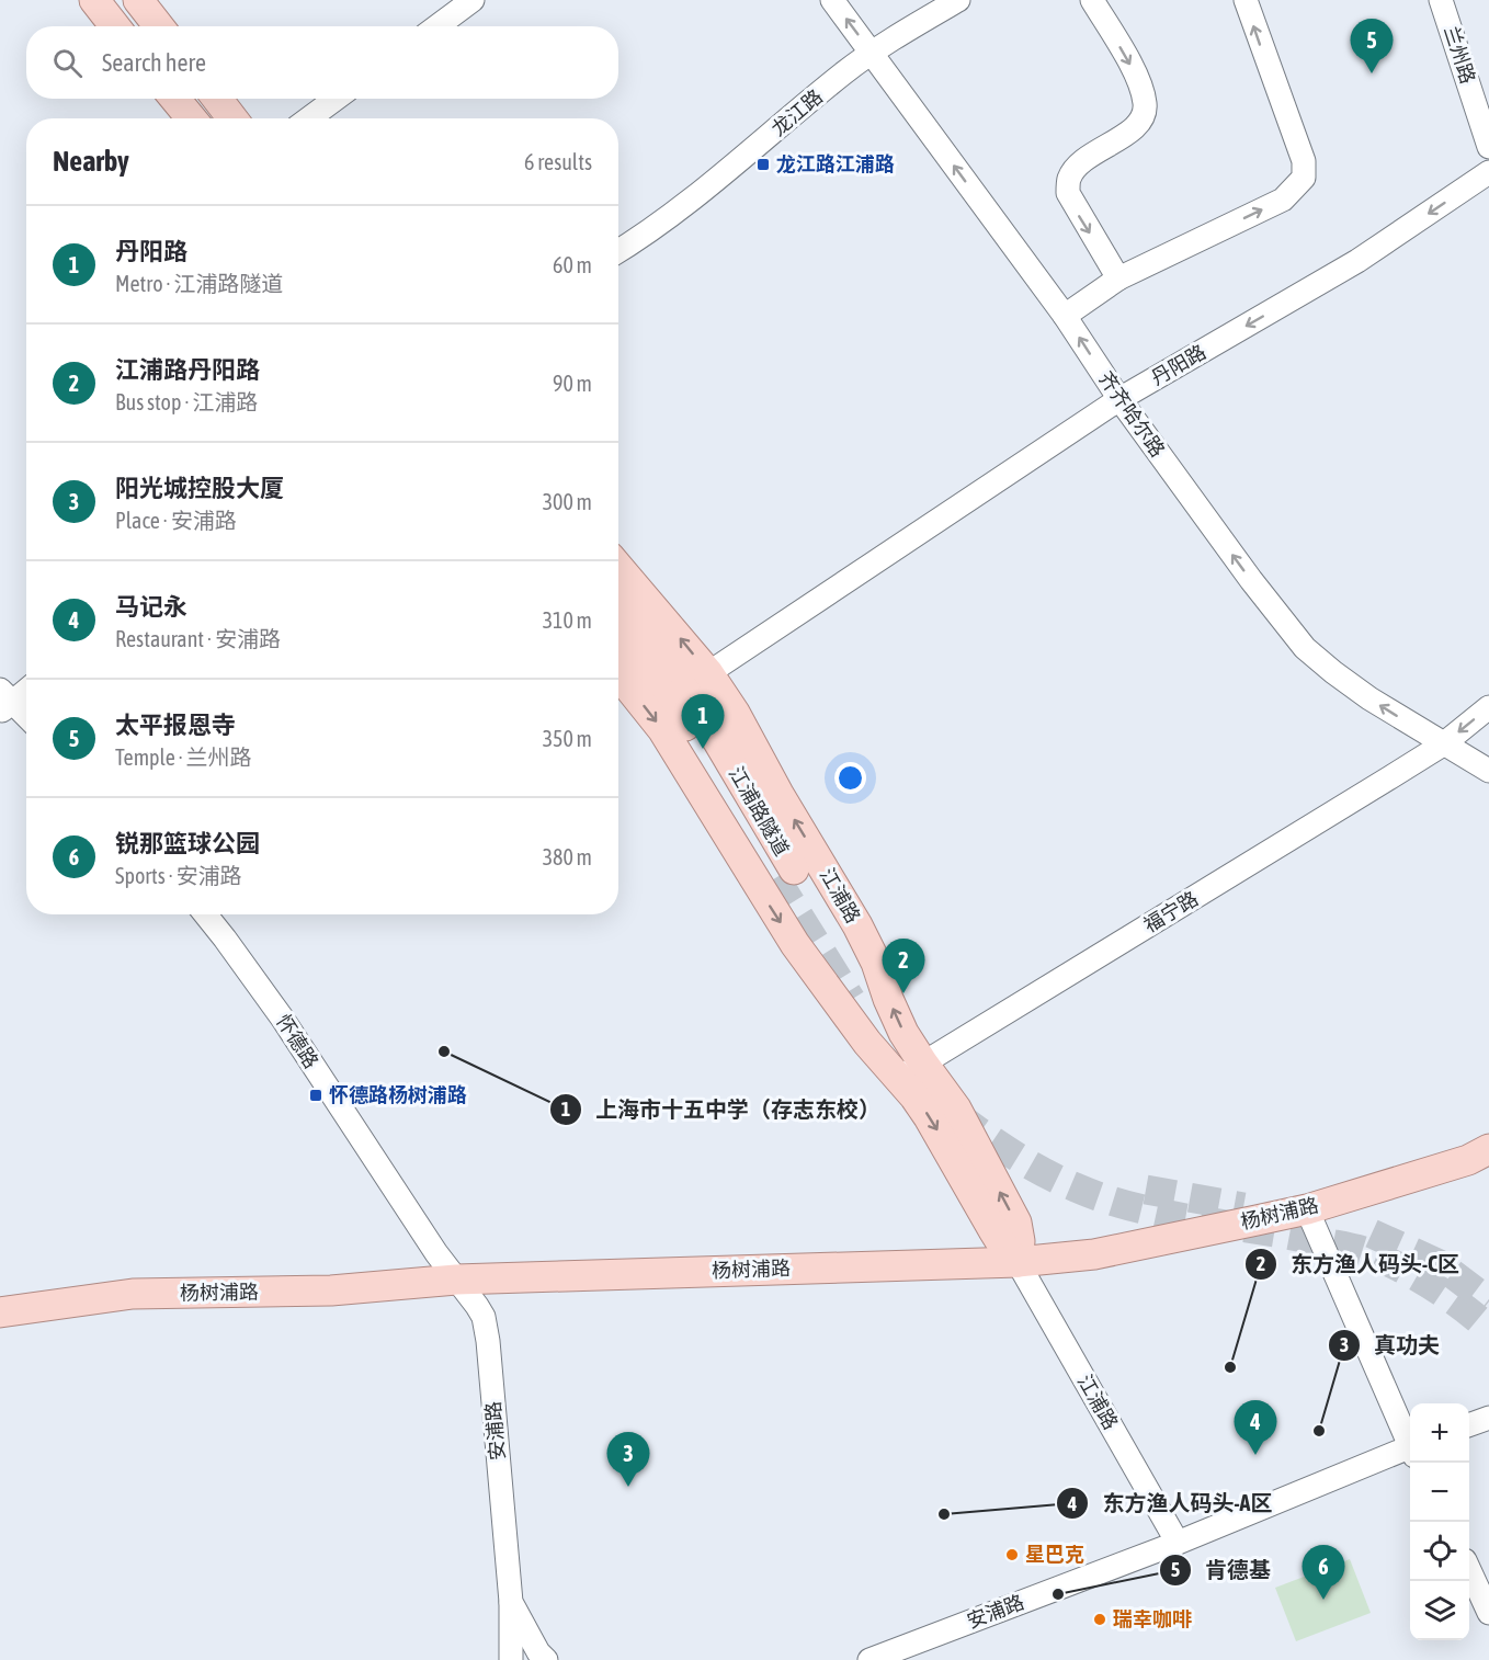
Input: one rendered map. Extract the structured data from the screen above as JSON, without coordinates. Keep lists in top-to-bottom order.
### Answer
{
  "streets": {
    "main road": ["江浦路隧道", "江浦路", "杨树浦路"],
    "street": [
      "兰州路",
      "龙江路",
      "丹阳路",
      "齐齐哈尔路",
      "福宁路",
      "怀德路",
      "安浦路"
    ]
  },
  "crossings": [
    ["龙江路", "齐齐哈尔路"],
    ["丹阳路", "齐齐哈尔路"],
    ["丹阳路", "江浦路"],
    ["齐齐哈尔路", "福宁路"],
    ["江浦路", "福宁路"],
    ["江浦路", "杨树浦路"],
    ["江浦路", "安浦路"],
    ["怀德路", "杨树浦路"],
    ["怀德路", "安浦路"],
    ["杨树浦路", "安浦路"]
  ],
  "one_way": ["丹阳路", "齐齐哈尔路"],
  "places": {
    "transit": ["龙江路江浦路", "怀德路杨树浦路"],
    "other": [
      "上海市十五中学（存志东校）",
      "东方渔人码头-C区",
      "真功夫",
      "东方渔人码头-A区",
      "星巴克",
      "肯德基",
      "瑞幸咖啡"
    ]
  },
  "page": {
    "pins": [
      "5",
      "1",
      "2",
      "4",
      "3",
      "6"
    ],
    "search": "Search here",
    "heading": ["Nearby", "6 results"],
    "list": [
      {
        "mark": "1",
        "name": "丹阳路",
        "note": "Metro · 江浦路隧道",
        "value": "60 m"
      },
      {
        "mark": "2",
        "name": "江浦路丹阳路",
        "note": "Bus stop · 江浦路",
        "value": "90 m"
      },
      {
        "mark": "3",
        "name": "阳光城控股大厦",
        "note": "Place · 安浦路",
        "value": "300 m"
      },
      {
        "mark": "4",
        "name": "马记永",
        "note": "Restaurant · 安浦路",
        "value": "310 m"
      },
      {
        "mark": "5",
        "name": "太平报恩寺",
        "note": "Temple · 兰州路",
        "value": "350 m"
      },
      {
        "mark": "6",
        "name": "锐那篮球公园",
        "note": "Sports · 安浦路",
        "value": "380 m"
      }
    ],
    "map_buttons": ["+", "−"]
  }
}
